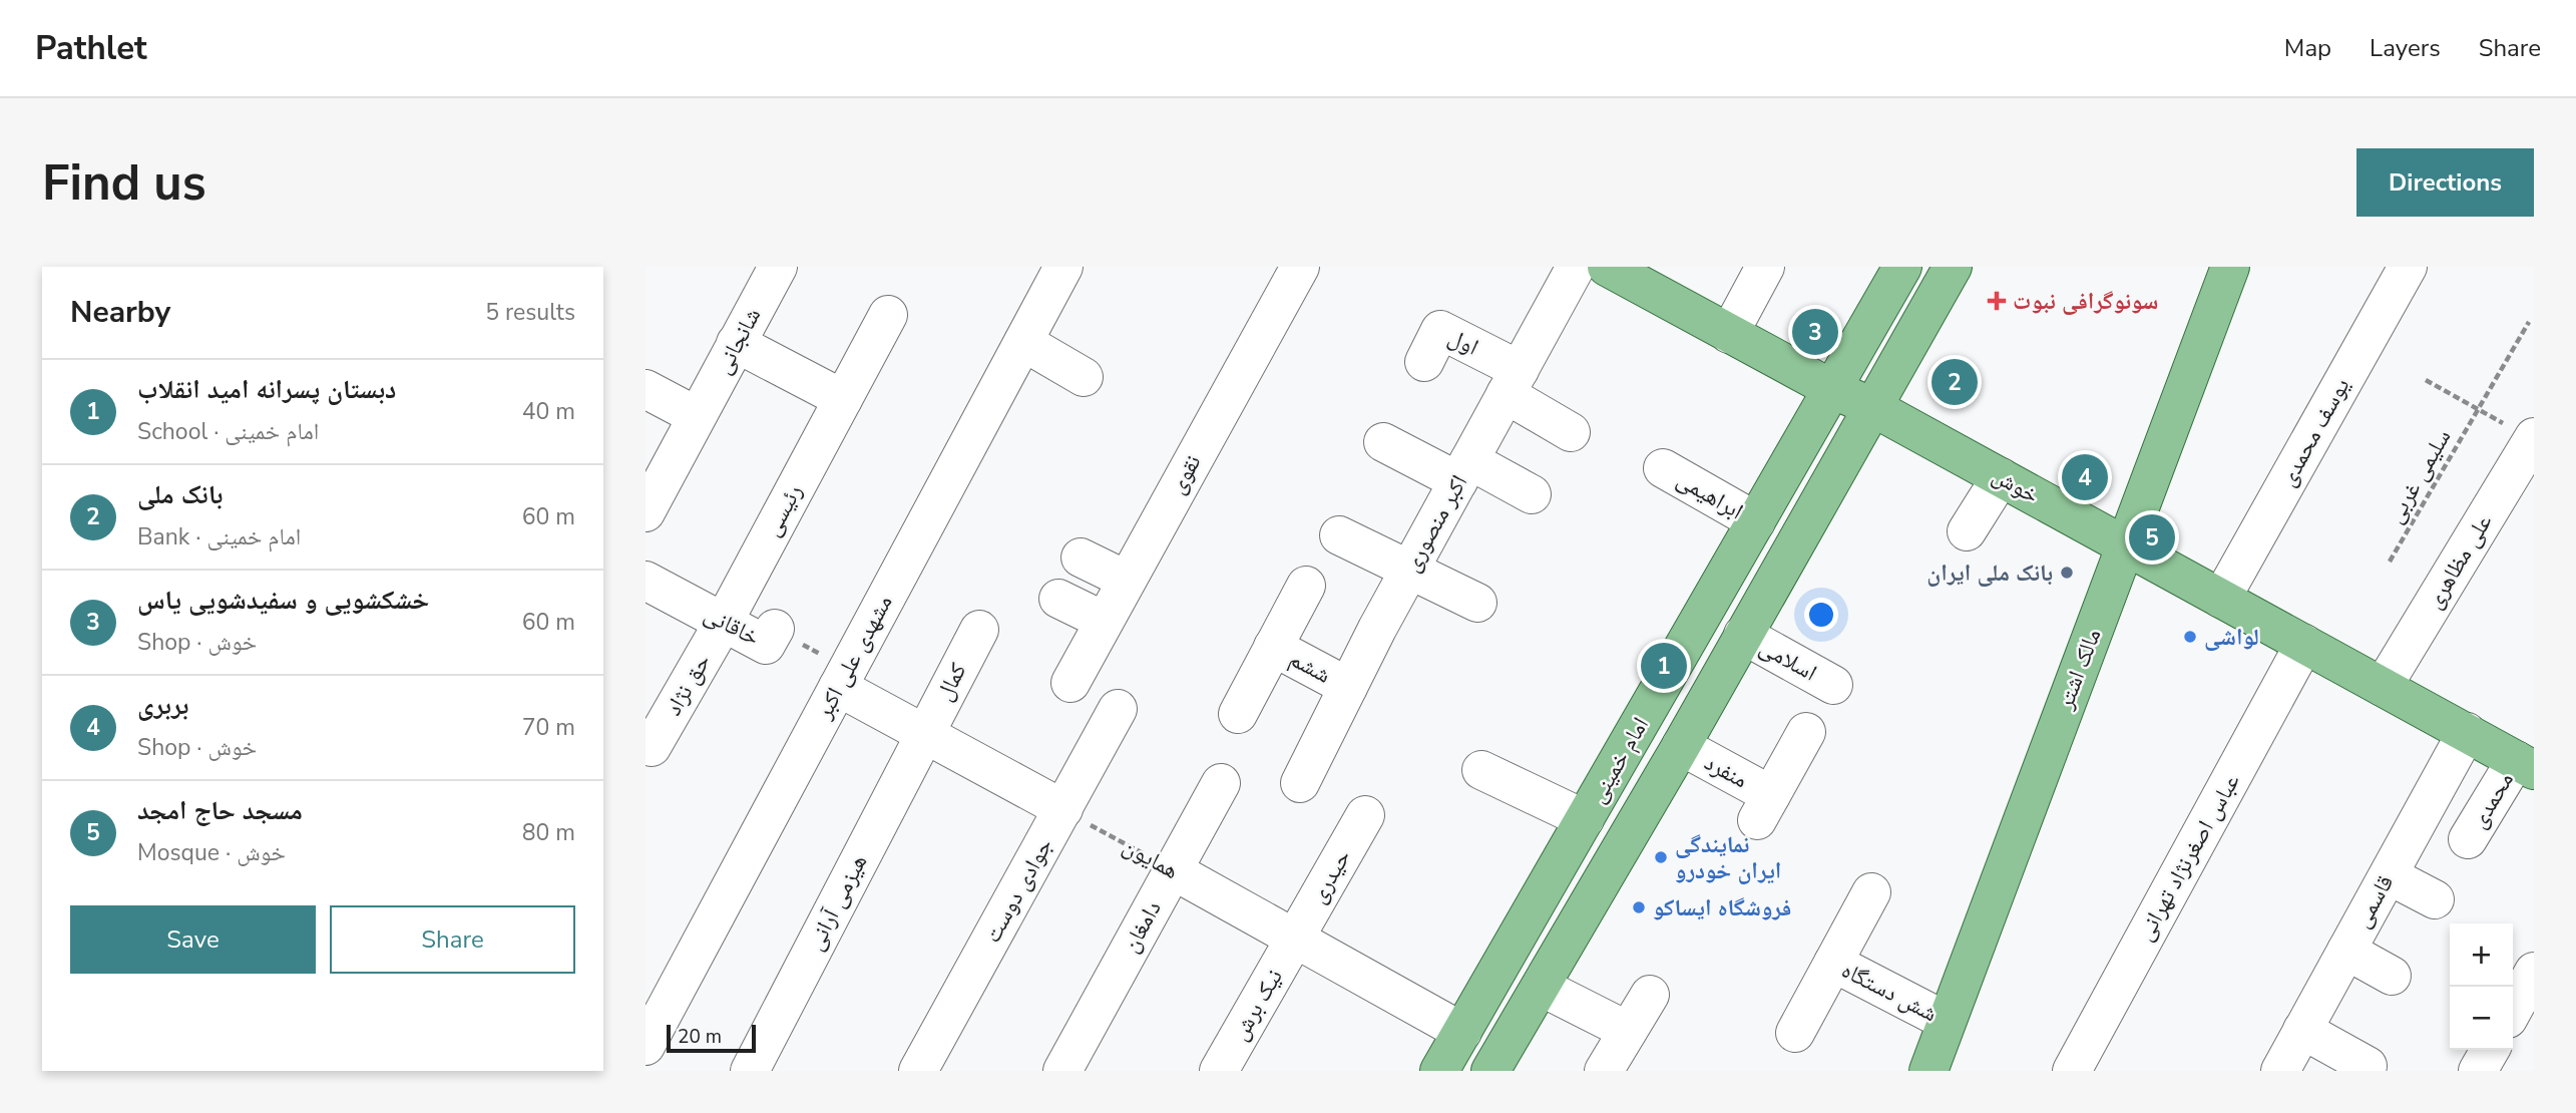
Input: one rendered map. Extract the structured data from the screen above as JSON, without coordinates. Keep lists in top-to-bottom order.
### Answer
{
  "streets": {
    "main road": ["خوش", "مالک اشتر", "امام خمینی"],
    "street": [
      "شانجانی",
      "اول",
      "یوسف محمدی",
      "نقوی",
      "ابراهیمی",
      "رئیسی",
      "اکبر منصوری",
      "علی مظاهری",
      "خاقانی",
      "مشهدی علی اکبر",
      "اسلامی",
      "ششم",
      "کمال",
      "حق نژاد",
      "منفرد",
      "محمدی",
      "عباس اصغرنژاد تهرانی",
      "همایون",
      "حیدری",
      "جوادی دوست",
      "قاسمی",
      "هیزمی آرانی",
      "دامغان",
      "شش دستگاه",
      "نیک برش"
    ],
    "path": ["سلیمی غربی"]
  },
  "crossings": [
    ["اول", "اکبر منصوری"],
    ["یوسف محمدی", "خوش"],
    ["خوش", "علی مظاهری"],
    ["خوش", "مالک اشتر"],
    ["خوش", "امام خمینی"],
    ["خوش", "محمدی"],
    ["خوش", "عباس اصغرنژاد تهرانی"],
    ["خوش", "قاسمی"],
    ["ابراهیمی", "امام خمینی"],
    ["رئیسی", "خاقانی"],
    ["رئیسی", "حق نژاد"],
    ["اکبر منصوری", "ششم"],
    ["خاقانی", "مشهدی علی اکبر"],
    ["خاقانی", "حق نژاد"],
    ["اسلامی", "امام خمینی"],
    ["مالک اشتر", "شش دستگاه"],
    ["کمال", "هیزمی آرانی"],
    ["امام خمینی", "منفرد"],
    ["امام خمینی", "همایون"],
    ["همایون", "حیدری"],
    ["همایون", "جوادی دوست"],
    ["همایون", "دامغان"],
    ["همایون", "نیک برش"],
    ["حیدری", "نیک برش"]
  ],
  "places": {
    "health": ["سونوگرافی نبوت"],
    "other": [
      "بانک ملی ایران",
      "لواشی",
      "نمایندگی ایران خودرو",
      "فروشگاه ایساکو"
    ]
  },
  "scale_bar": "20 m",
  "page": {
    "header": "Pathlet",
    "nav": ["Map", "Layers", "Share"],
    "buttons": [
      "Directions",
      ["Save", "Share"]
    ],
    "title": "Find us",
    "heading": ["Nearby", "5 results"],
    "pins": [
      "3",
      "2",
      "4",
      "5",
      "1"
    ],
    "list": [
      {
        "mark": "1",
        "name": "دبستان پسرانه امید انقلاب",
        "note": "School · امام خمینی",
        "value": "40 m"
      },
      {
        "mark": "2",
        "name": "بانک ملی",
        "note": "Bank · امام خمینی",
        "value": "60 m"
      },
      {
        "mark": "3",
        "name": "خشکشویی و سفیدشویی یاس",
        "note": "Shop · خوش",
        "value": "60 m"
      },
      {
        "mark": "4",
        "name": "بربری",
        "note": "Shop · خوش",
        "value": "70 m"
      },
      {
        "mark": "5",
        "name": "مسجد حاج امجد",
        "note": "Mosque · خوش",
        "value": "80 m"
      }
    ],
    "map_buttons": ["+", "−"],
    "scale": "20 m"
  }
}
